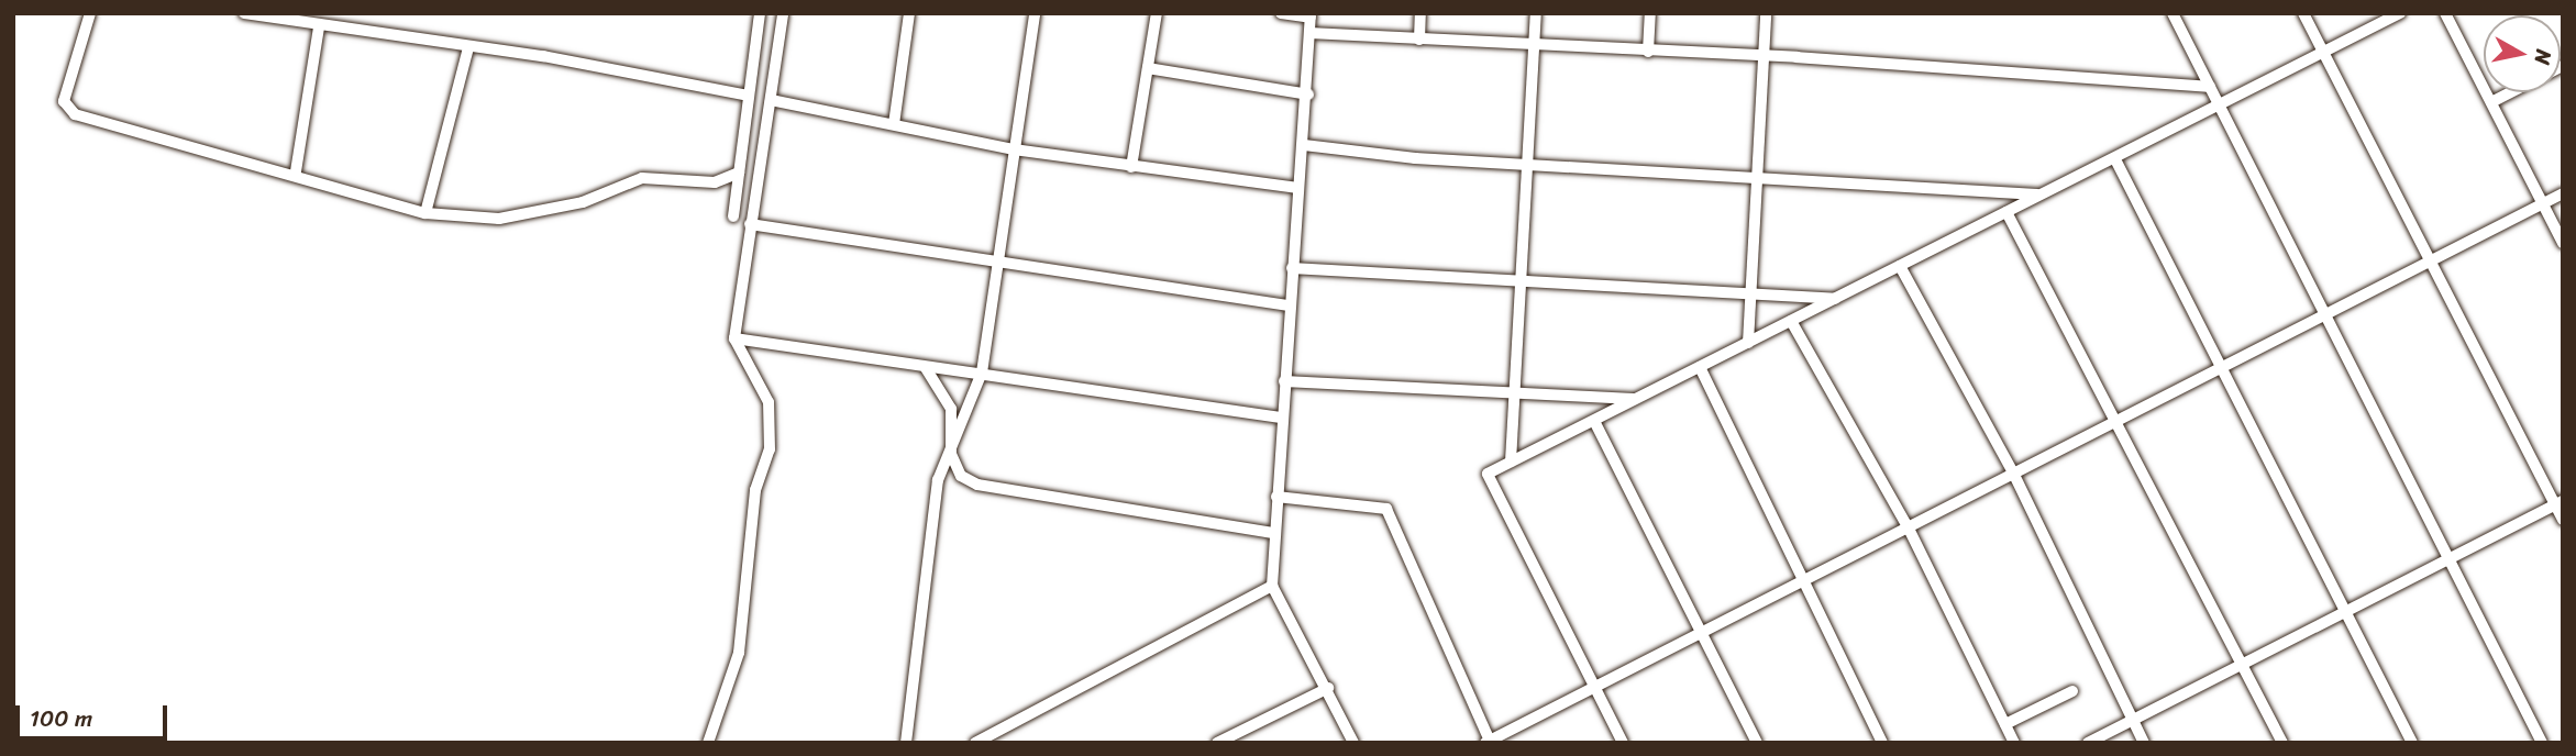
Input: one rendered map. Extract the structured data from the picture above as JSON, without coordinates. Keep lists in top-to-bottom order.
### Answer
{
  "scale_bar": "100 m",
  "north": "right"
}
